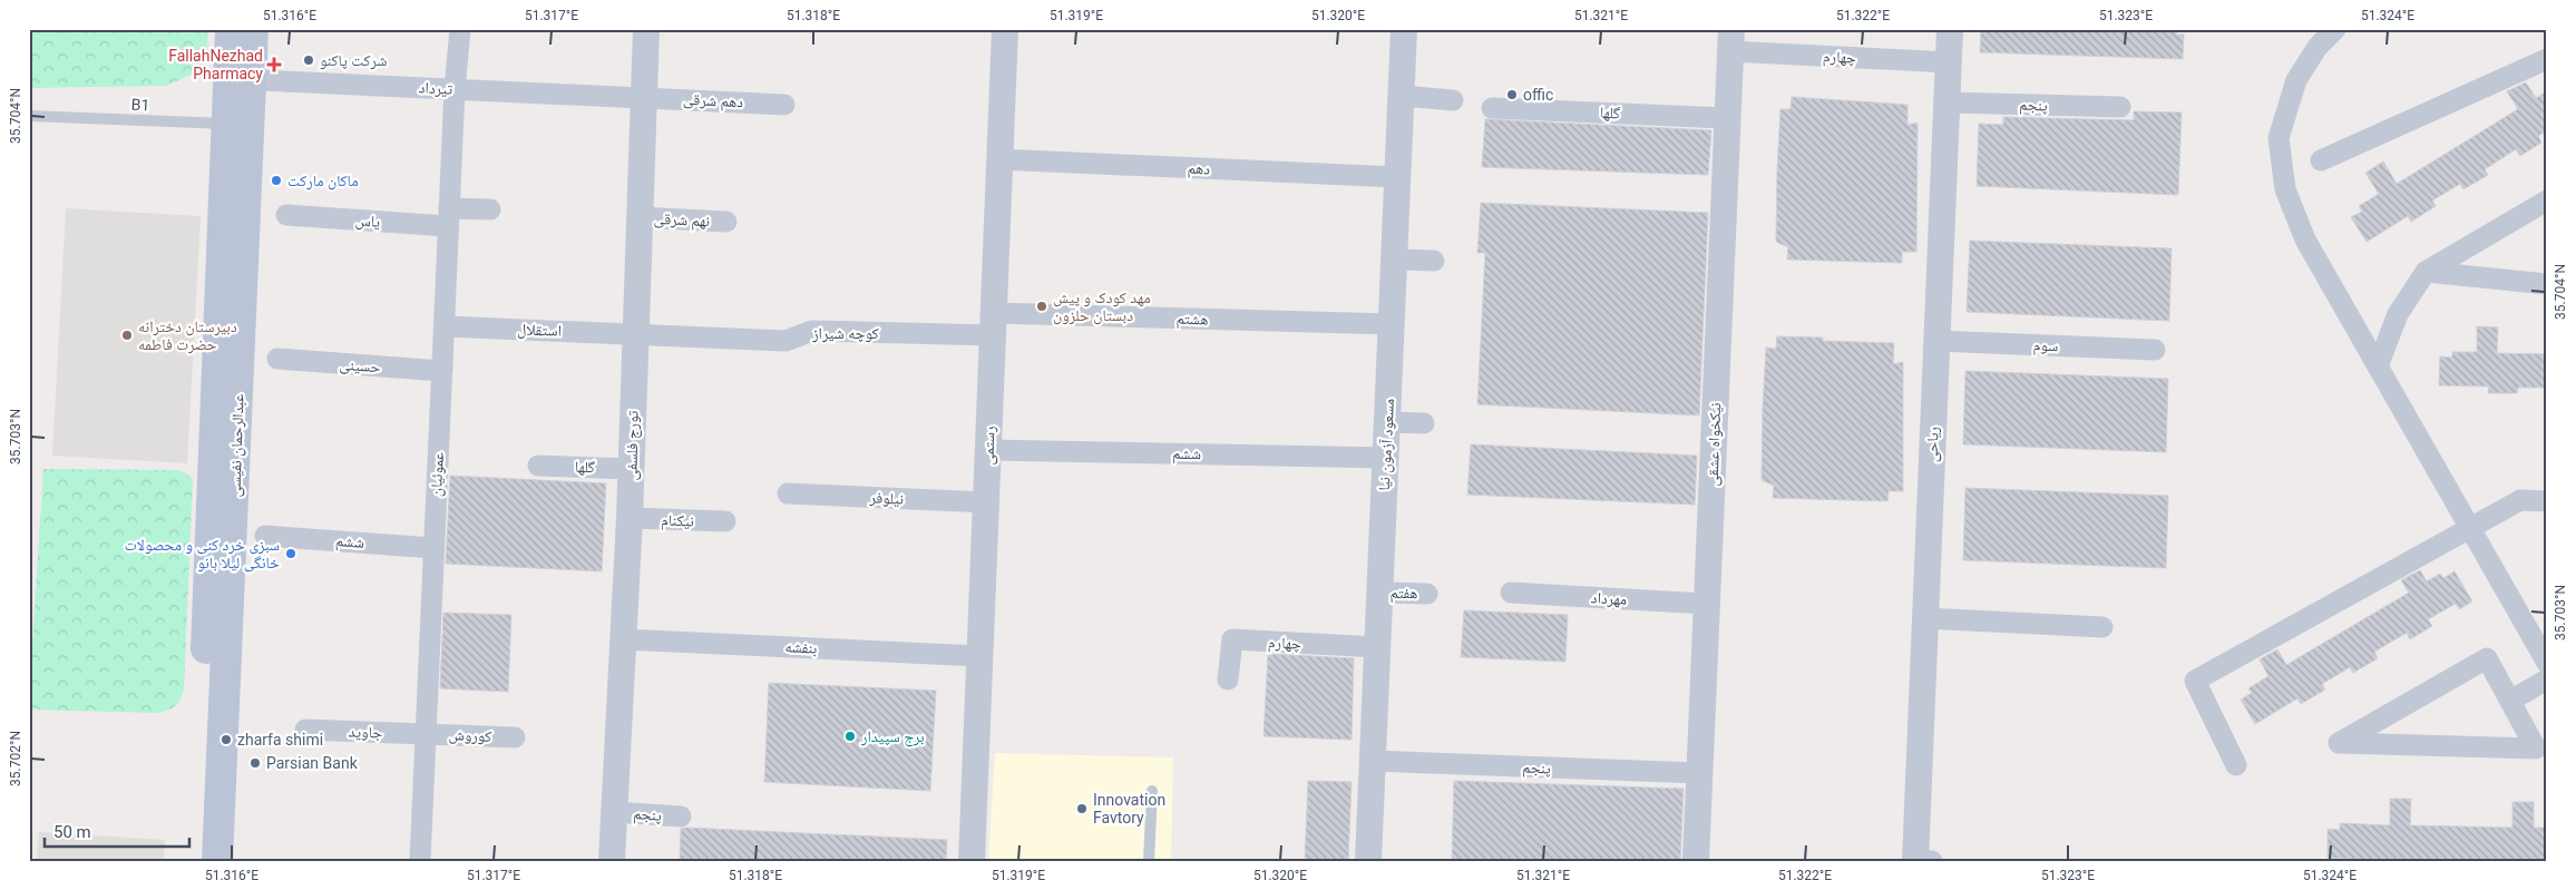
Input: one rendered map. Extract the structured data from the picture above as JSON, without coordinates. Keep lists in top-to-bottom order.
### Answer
{
  "streets": {
    "main road": ["عبدالرحمان نفیسی"],
    "street": [
      "چهارم",
      "تیرداد",
      "دهم شرقی",
      "پنجم",
      "گلها",
      "دهم",
      "نهم شرقی",
      "یاس",
      "هشتم",
      "استقلال",
      "کوچه شیراز",
      "سوم",
      "حسینی",
      "مسعود آزمون نیا",
      "نیکخواه عشقی",
      "ریاحی",
      "تورج فلسفی",
      "رستمی",
      "ششم",
      "عموئیان",
      "نیلوفر",
      "نیکنام",
      "هفتم",
      "مهرداد",
      "بنفشه",
      "جاوید",
      "کوروش"
    ],
    "lane": ["B1"]
  },
  "crossings": [
    ["چهارم", "مسعود آزمون نیا"],
    ["چهارم", "نیکخواه عشقی"],
    ["چهارم", "ریاحی"],
    ["تیرداد", "دهم شرقی"],
    ["تیرداد", "عبدالرحمان نفیسی"],
    ["تیرداد", "تورج فلسفی"],
    ["تیرداد", "عموئیان"],
    ["دهم شرقی", "تورج فلسفی"],
    ["B1", "عبدالرحمان نفیسی"],
    ["پنجم", "مسعود آزمون نیا"],
    ["پنجم", "نیکخواه عشقی"],
    ["پنجم", "ریاحی"],
    ["پنجم", "تورج فلسفی"],
    ["گلها", "نیکخواه عشقی"],
    ["گلها", "تورج فلسفی"],
    ["دهم", "مسعود آزمون نیا"],
    ["دهم", "رستمی"],
    ["نهم شرقی", "تورج فلسفی"],
    ["یاس", "عموئیان"],
    ["هشتم", "کوچه شیراز"],
    ["هشتم", "مسعود آزمون نیا"],
    ["هشتم", "رستمی"],
    ["استقلال", "کوچه شیراز"],
    ["استقلال", "تورج فلسفی"],
    ["استقلال", "عموئیان"],
    ["کوچه شیراز", "تورج فلسفی"],
    ["کوچه شیراز", "رستمی"],
    ["سوم", "ریاحی"],
    ["حسینی", "عموئیان"],
    ["مسعود آزمون نیا", "ششم"],
    ["مسعود آزمون نیا", "هفتم"],
    ["نیکخواه عشقی", "مهرداد"],
    ["تورج فلسفی", "نیکنام"],
    ["تورج فلسفی", "بنفشه"],
    ["رستمی", "ششم"],
    ["رستمی", "نیلوفر"],
    ["رستمی", "بنفشه"],
    ["ششم", "عموئیان"],
    ["عموئیان", "جاوید"],
    ["عموئیان", "کوروش"],
    ["جاوید", "کوروش"]
  ],
  "places": {
    "other": [
      "شرکت پاکنو",
      "offic",
      "ماکان مارکت",
      "مهد کودک و پیش دبستان حلزون",
      "دبیرستان دخترانه حضرت فاطمه",
      "سبزی خرد کنی و محصولات خانگی لیلا بانو",
      "برج سپیدار",
      "zharfa shimi",
      "Parsian Bank",
      "Innovation Favtory"
    ],
    "health": ["FallahNezhad Pharmacy"]
  },
  "scale_bar": "50 m",
  "coordinates": [
    "51.316°E",
    "51.317°E",
    "51.318°E",
    "51.319°E",
    "51.320°E",
    "51.321°E",
    "51.322°E",
    "51.323°E",
    "51.324°E",
    "35.704°N",
    "35.703°N",
    "35.702°N"
  ]
}
